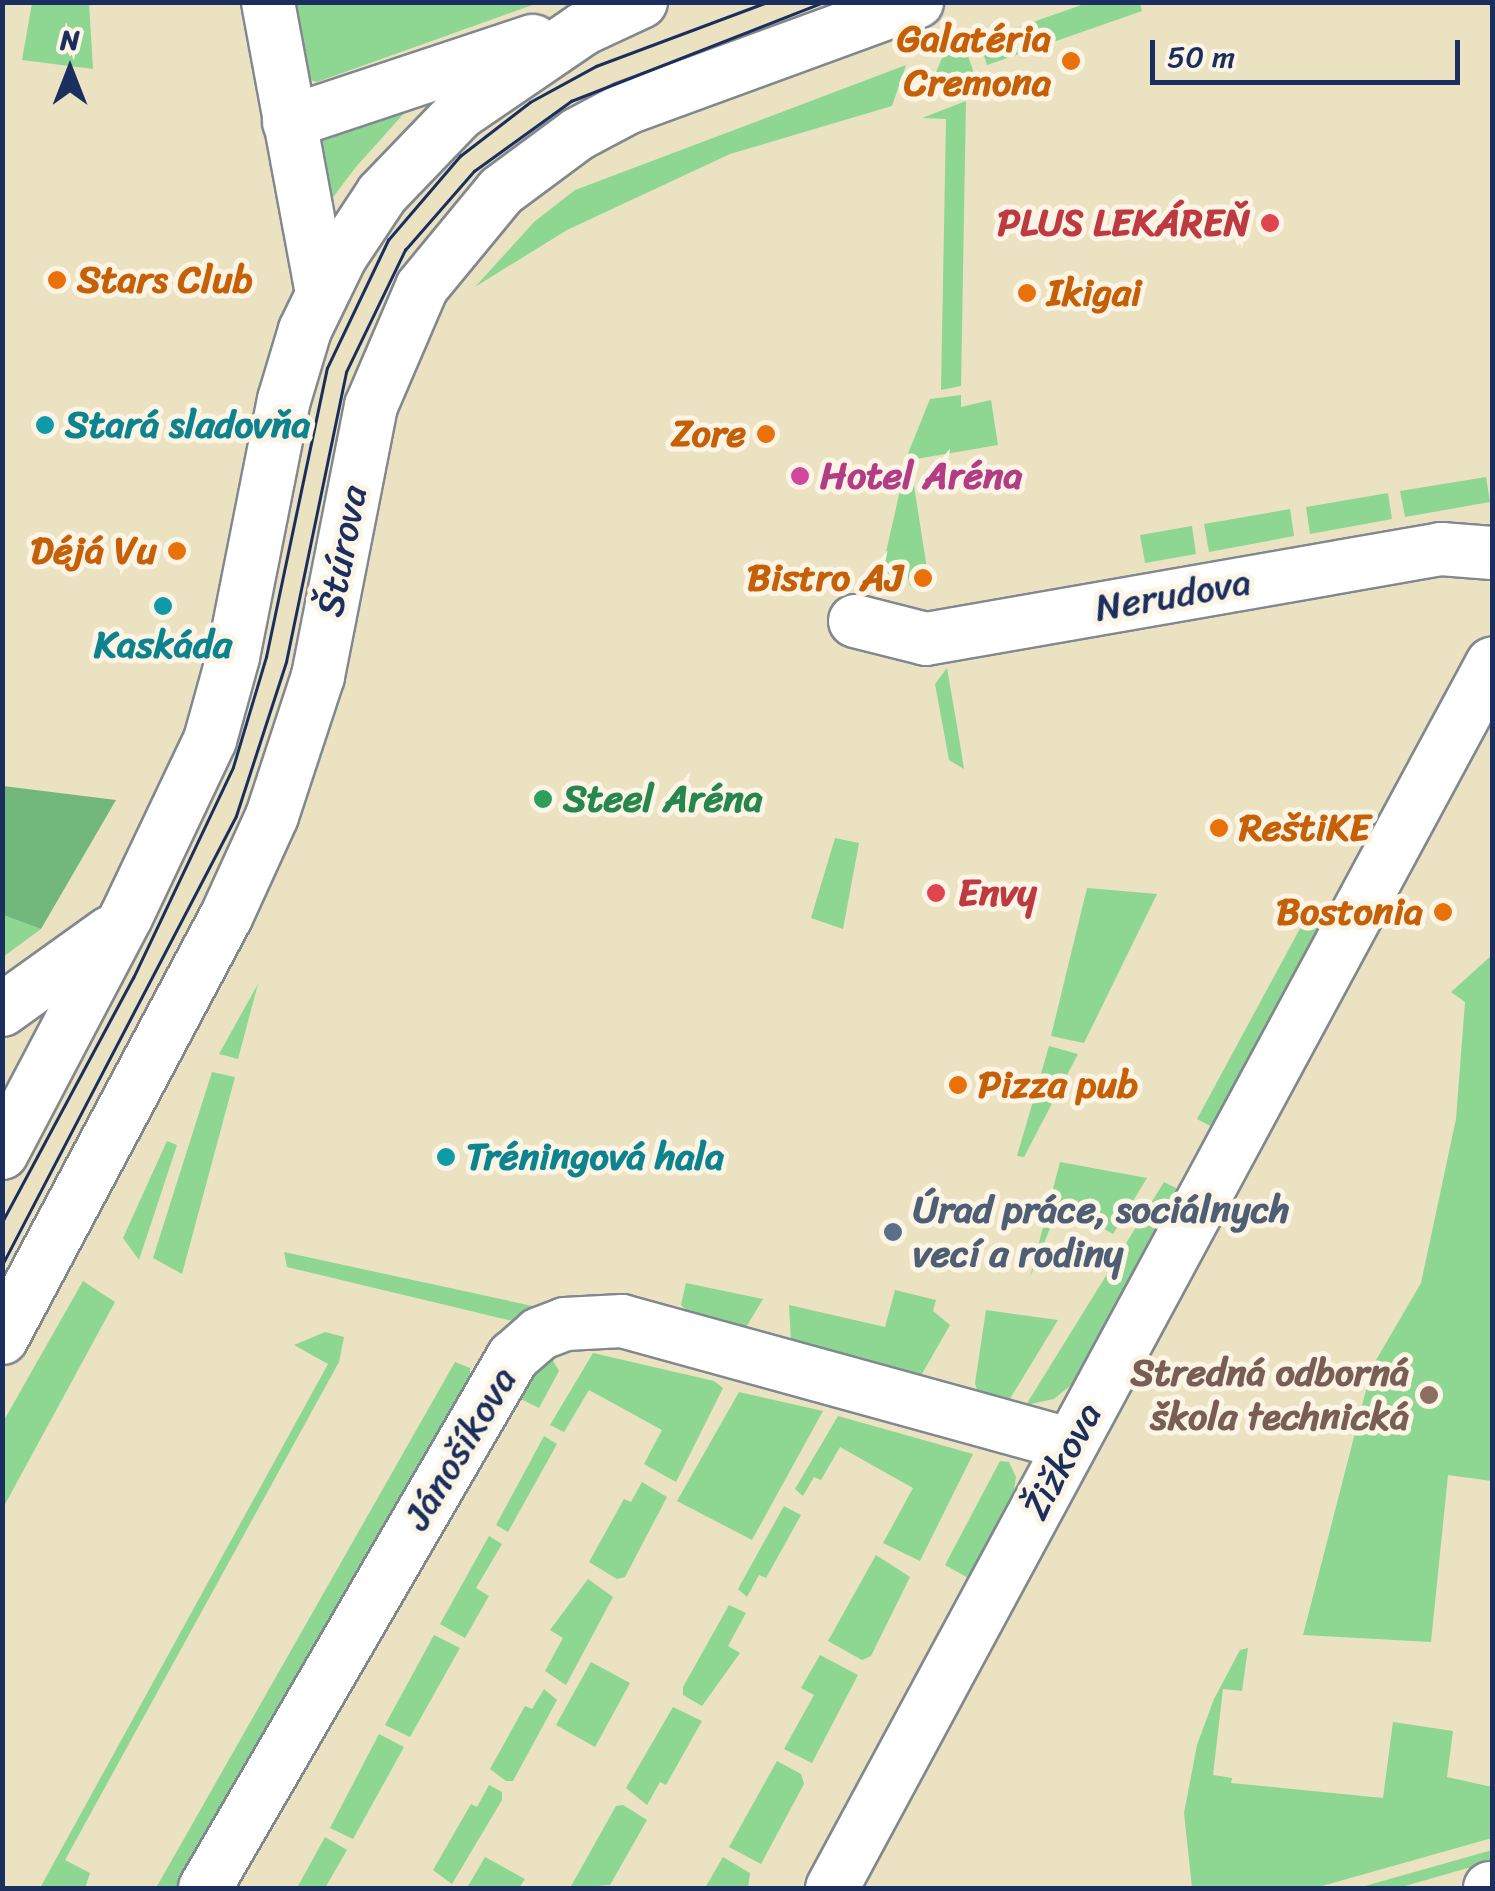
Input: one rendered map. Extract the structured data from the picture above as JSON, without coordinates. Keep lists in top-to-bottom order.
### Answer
{
  "streets": {
    "street": [
      "Štúrova",
      "Nerudova",
      "Jánošíkova",
      "Žižkova"
    ]
  },
  "crossings": [
    ["Jánošíkova", "Žižkova"]
  ],
  "places": [
    "Galatéria Cremona",
    "PLUS LEKÁREŇ",
    "Stars Club",
    "Ikigai",
    "Stará sladovňa",
    "Zore",
    "Hotel Aréna",
    "Déjá Vu",
    "Bistro AJ",
    "Kaskáda",
    "Steel Aréna",
    "ReštiKE",
    "Envy",
    "Bostonia",
    "Pizza pub",
    "Tréningová hala",
    "Úrad práce, sociálnych vecí a rodiny",
    "Stredná odborná škola technická"
  ],
  "scale_bar": "50 m",
  "north": "top"
}
